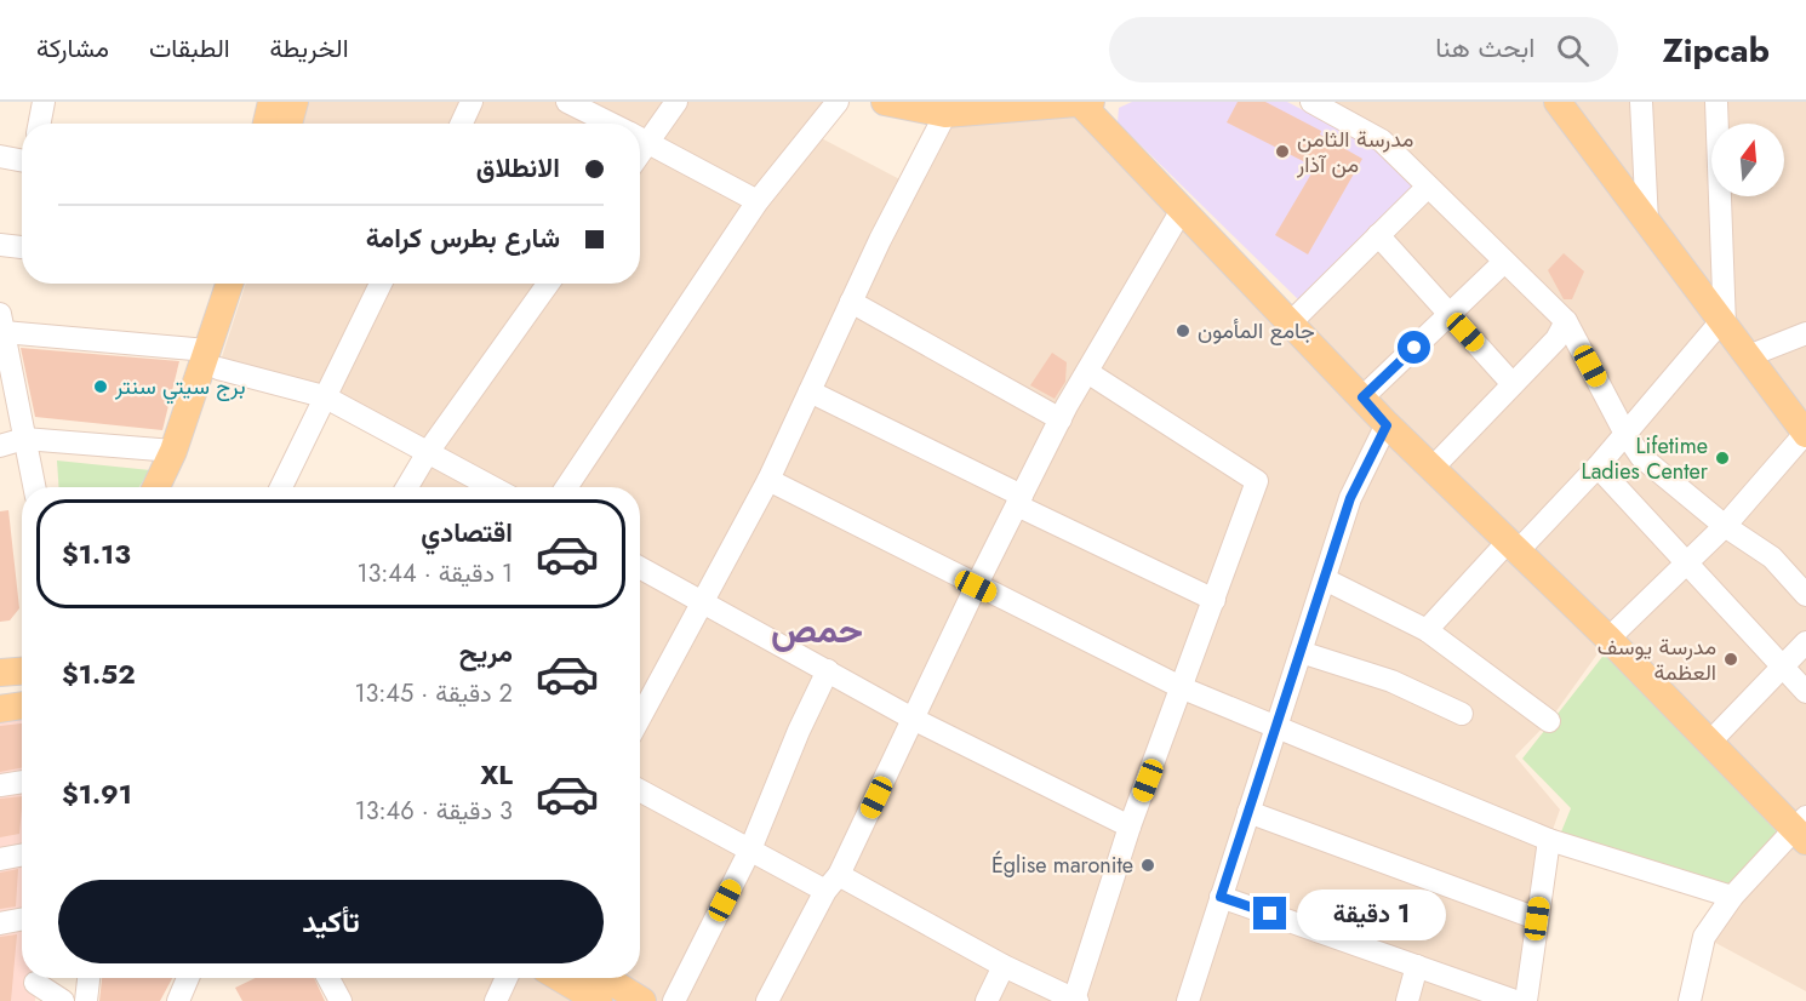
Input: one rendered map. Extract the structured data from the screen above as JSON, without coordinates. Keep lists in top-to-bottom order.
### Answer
{
  "districts": ["حمص"],
  "places": [
    "مدرسة الثامن من آذار",
    "جامع المأمون",
    "برج سيتي سنتر",
    "Lifetime Ladies Center",
    "مدرسة يوسف العظمة",
    "Église maronite"
  ],
  "north": "top",
  "page": {
    "header": "Zipcab",
    "search": "ابحث هنا",
    "nav": ["الخريطة", "الطبقات", "مشاركة"],
    "banner": ["الانطلاق", "شارع بطرس كرامة"],
    "list": [
      {
        "name": "اقتصادي",
        "note": "1 دقيقة · 13:44",
        "value": "$1.13"
      },
      {
        "name": "مريح",
        "note": "2 دقيقة · 13:45",
        "value": "$1.52"
      },
      {
        "name": "XL",
        "note": "3 دقيقة · 13:46",
        "value": "$1.91"
      }
    ],
    "buttons": "تأكيد",
    "bubble": "1 دقيقة"
  }
}
